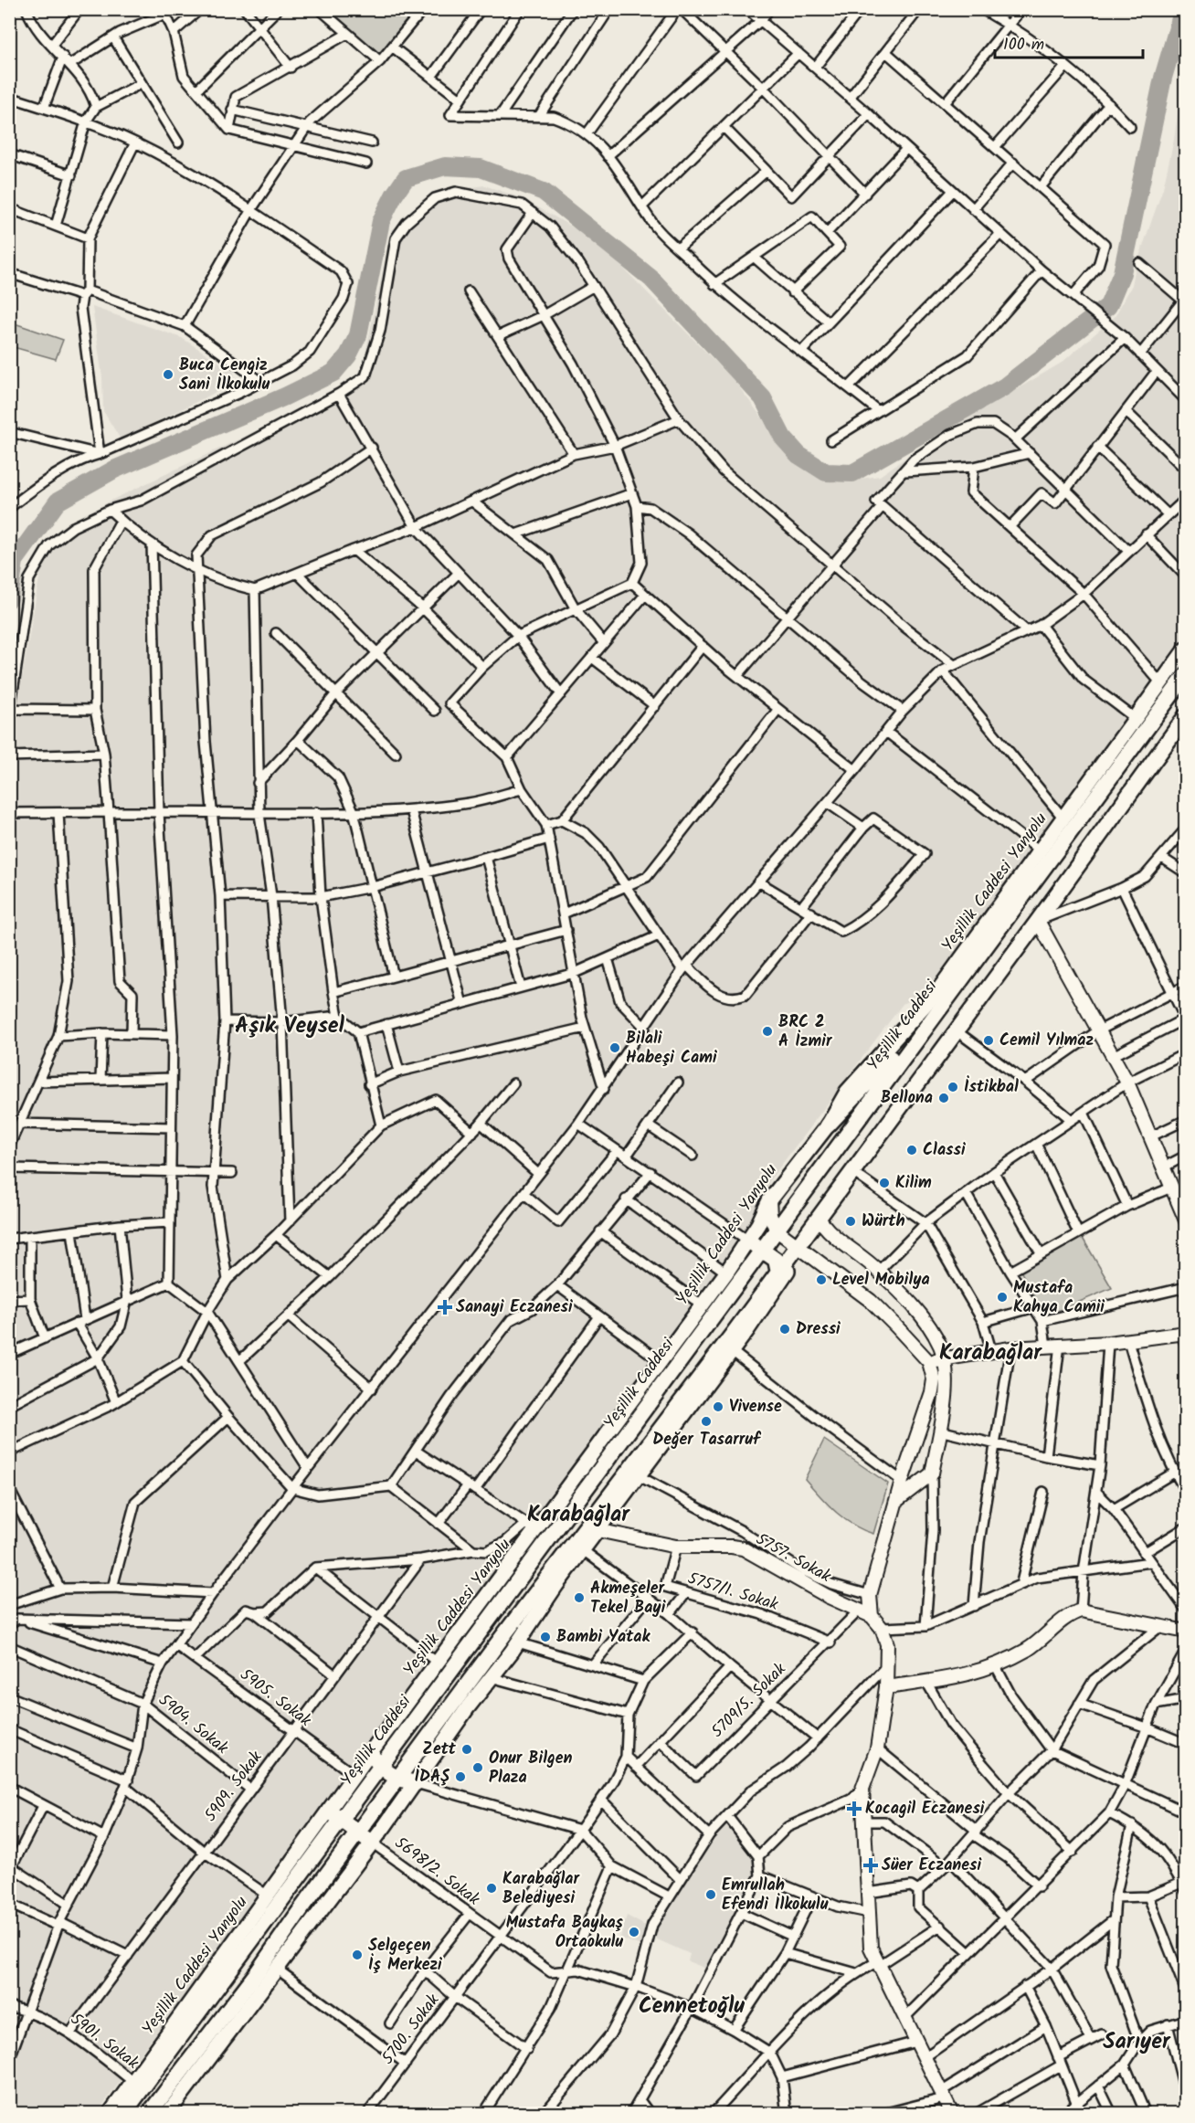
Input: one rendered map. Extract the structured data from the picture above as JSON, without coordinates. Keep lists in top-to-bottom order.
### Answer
{
  "streets": {
    "highway": ["Yeşillik Caddesi"],
    "main road": ["Yeşillik Caddesi Yanyolu", "5757. Sokak"],
    "street": [
      "5757/1. Sokak",
      "5905. Sokak",
      "5709/5. Sokak",
      "5904. Sokak",
      "5909. Sokak",
      "5698/2. Sokak",
      "5700. Sokak",
      "5901. Sokak"
    ]
  },
  "crossings": [
    ["Yeşillik Caddesi Yanyolu", "5905. Sokak"],
    ["Yeşillik Caddesi Yanyolu", "5901. Sokak"],
    ["5757. Sokak", "5757/1. Sokak"],
    ["5757. Sokak", "5709/5. Sokak"],
    ["5757/1. Sokak", "5709/5. Sokak"],
    ["5905. Sokak", "5909. Sokak"],
    ["5904. Sokak", "5909. Sokak"],
    ["5909. Sokak", "5901. Sokak"],
    ["5698/2. Sokak", "5700. Sokak"]
  ],
  "districts": [
    "Aşık Veysel",
    "Karabağlar",
    "Karabağlar",
    "Cennetoğlu",
    "Sarıyer"
  ],
  "places": {
    "other": [
      "Buca Cengiz Sani İlkokulu",
      "BRC 2 A İzmir",
      "Cemil Yılmaz",
      "Bilali Habeşi Cami",
      "İstikbal",
      "Bellona",
      "Classi",
      "Kilim",
      "Würth",
      "Level Mobilya",
      "Mustafa Kahya Camii",
      "Dressi",
      "Vivense",
      "Değer Tasarruf",
      "Akmeşeler Tekel Bayi",
      "Bambi Yatak",
      "Zett",
      "Onur Bilgen Plaza",
      "İDAŞ",
      "Karabağlar Belediyesi",
      "Emrullah Efendi İlkokulu",
      "Mustafa Baykaş Ortaokulu",
      "Selgeçen İş Merkezi"
    ],
    "health": ["Sanayi Eczanesi", "Kocagil Eczanesi", "Süer Eczanesi"]
  },
  "scale_bar": "100 m"
}
